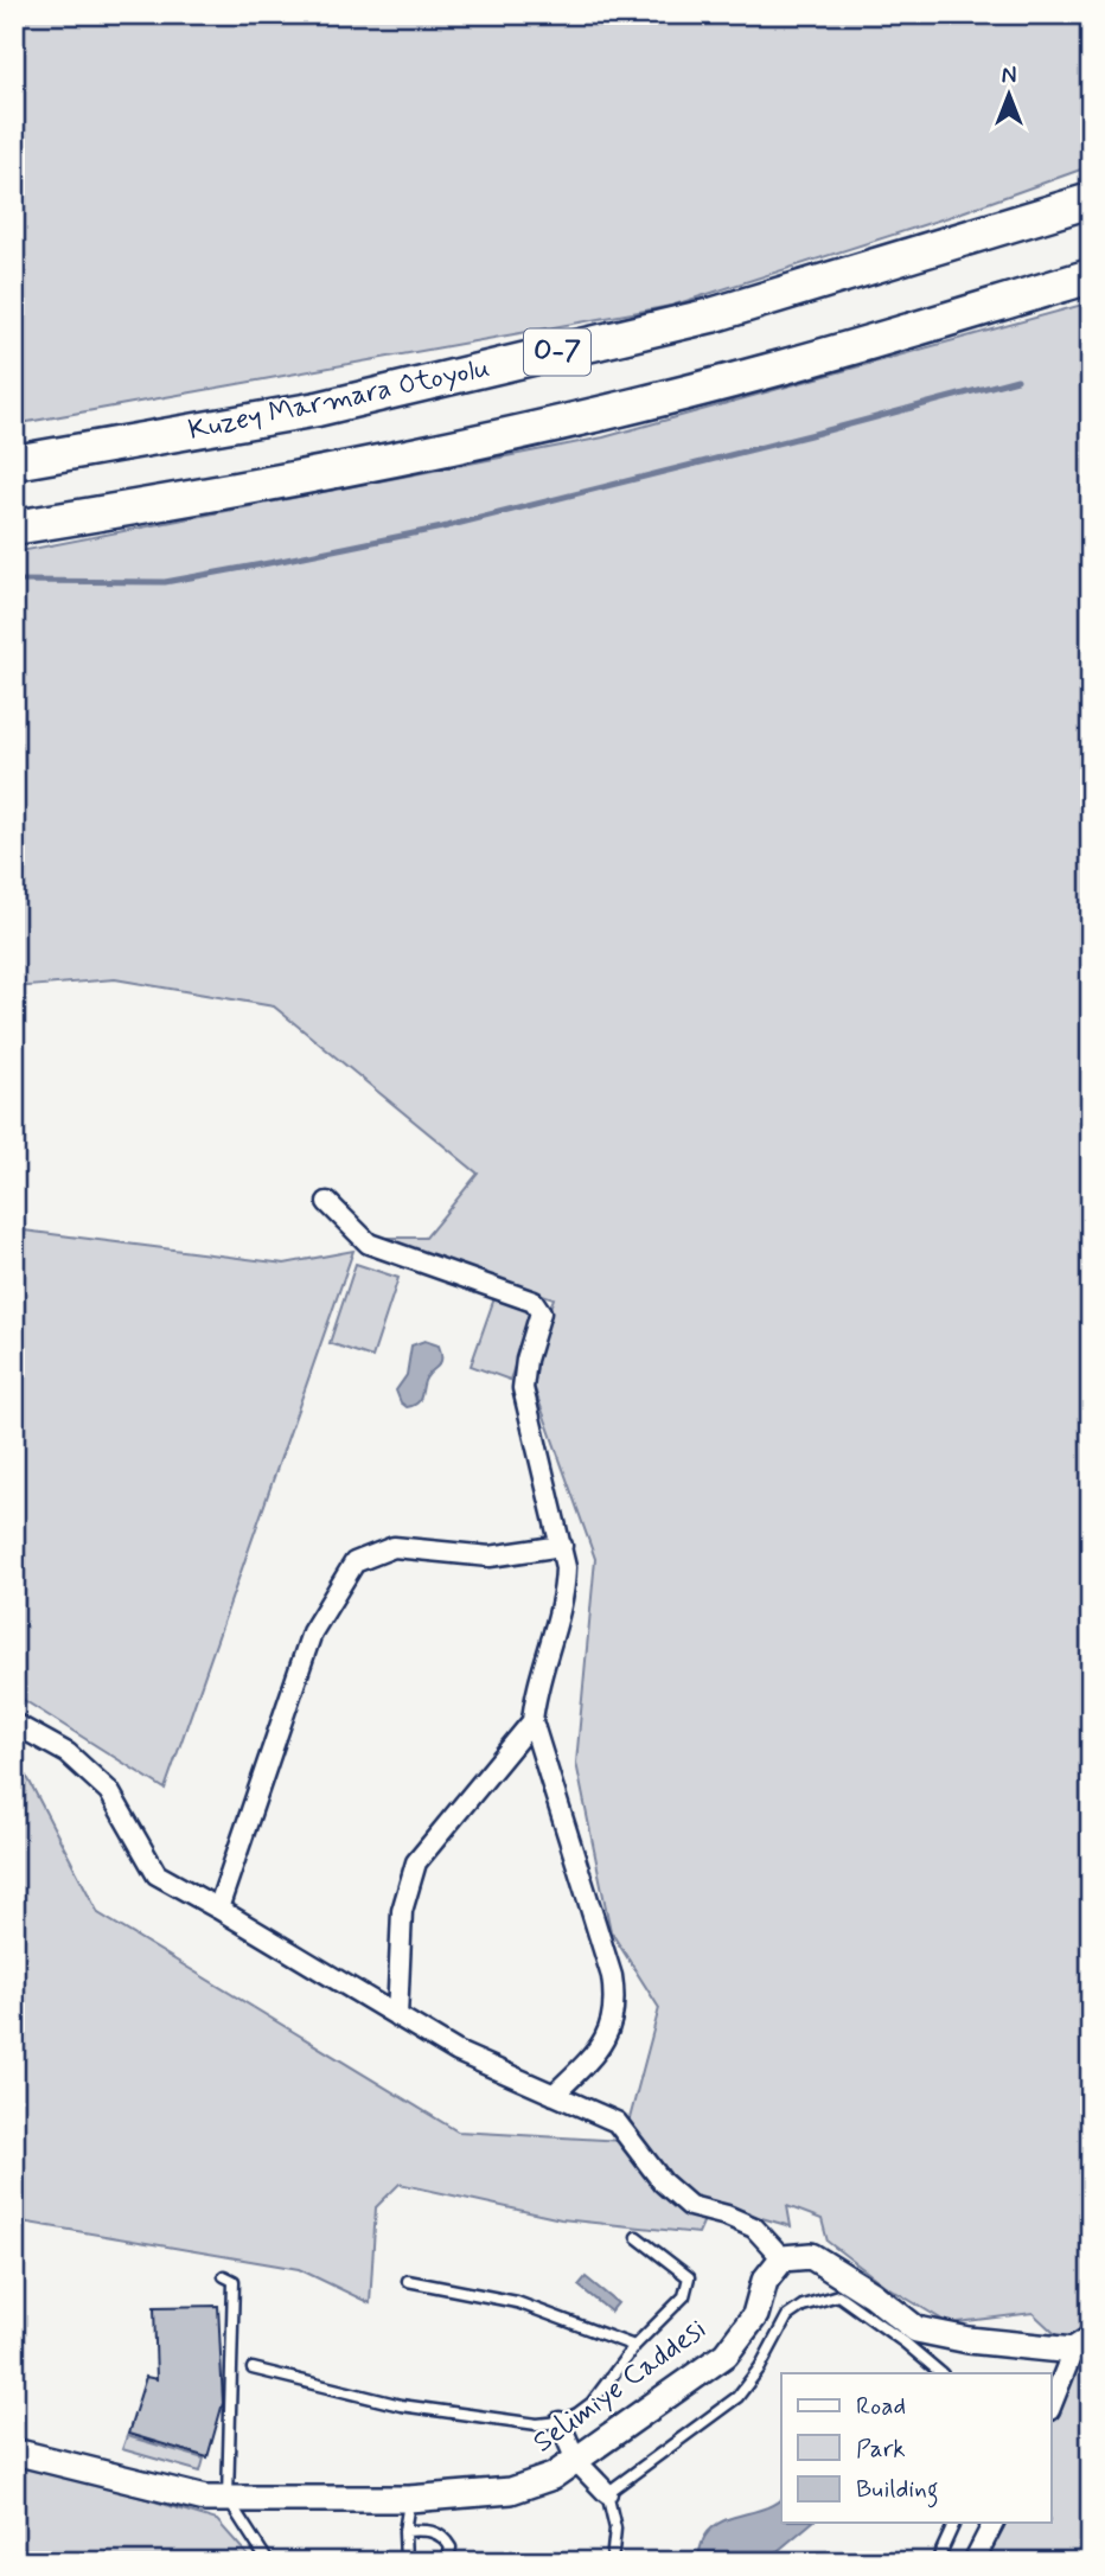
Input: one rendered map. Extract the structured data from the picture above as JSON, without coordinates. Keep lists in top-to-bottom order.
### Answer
{
  "streets": {
    "highway": ["O-7", "Kuzey Marmara Otoyolu"],
    "street": ["Selimiye Caddesi"]
  },
  "legend": ["Road", "Park", "Building"],
  "north": "top"
}
